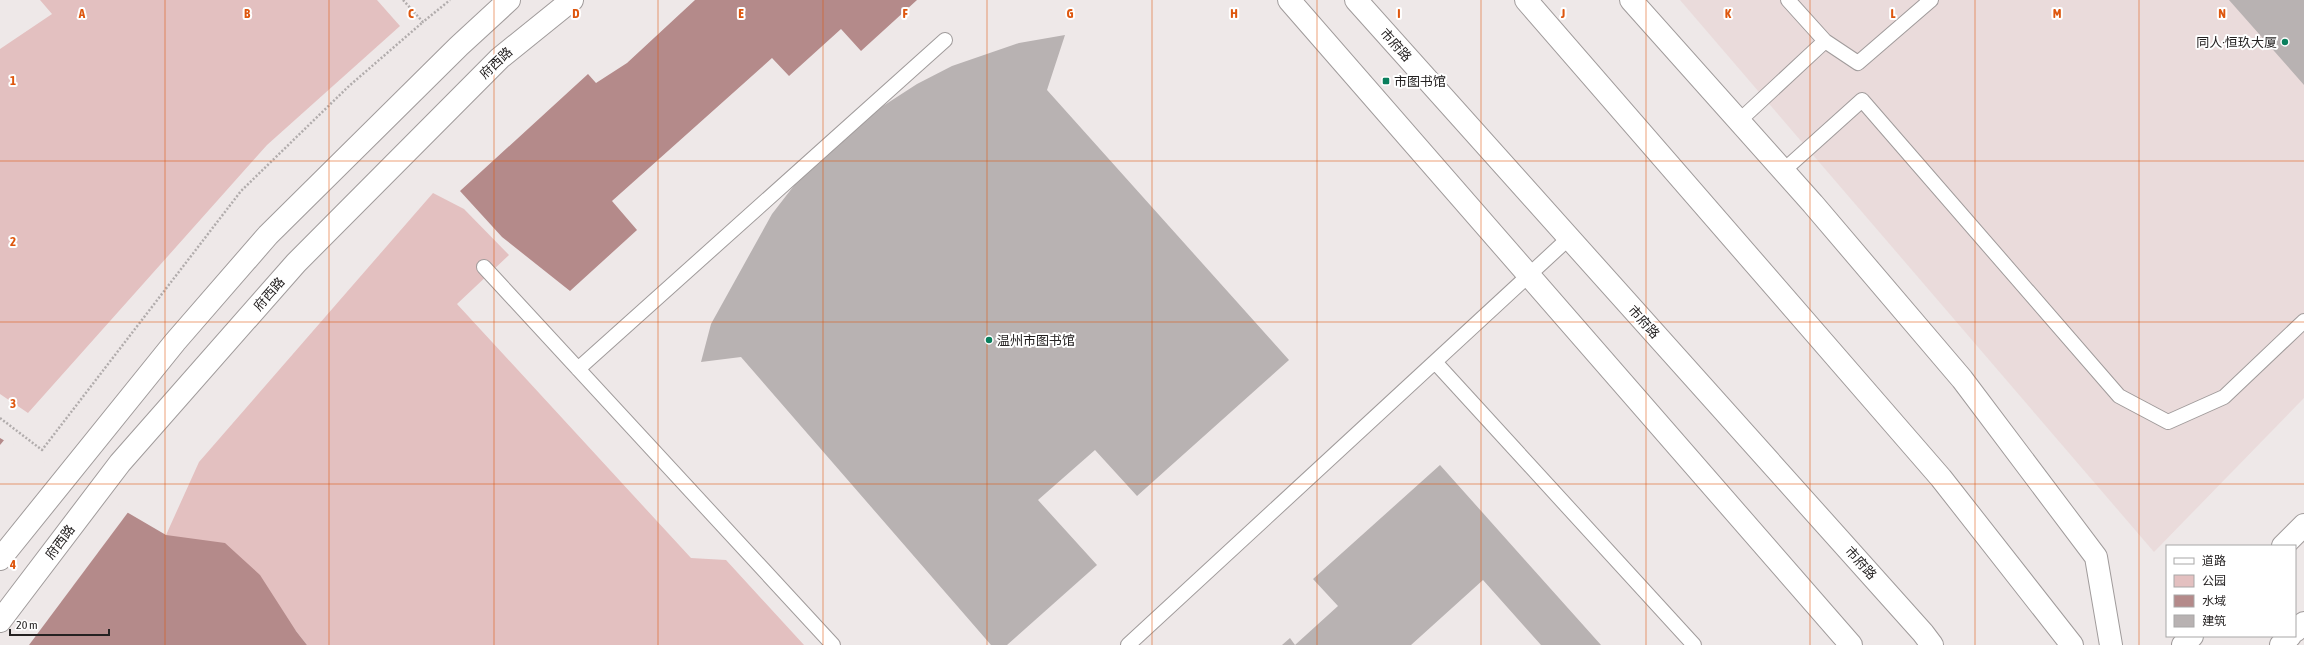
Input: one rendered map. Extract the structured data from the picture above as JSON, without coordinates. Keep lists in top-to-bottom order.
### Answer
{
  "streets": {
    "street": ["市府路", "府西路"]
  },
  "places": {
    "other": ["同人·恒玖大厦", "温州市图书馆"],
    "transit": ["市图书馆"]
  },
  "legend": [
    "道路",
    "公园",
    "水域",
    "建筑"
  ],
  "scale_bar": "20 m",
  "grid": {
    "columns": [
      "A",
      "B",
      "C",
      "D",
      "E",
      "F",
      "G",
      "H",
      "I",
      "J",
      "K",
      "L",
      "M",
      "N"
    ],
    "rows": [
      "1",
      "2",
      "3",
      "4"
    ]
  }
}
